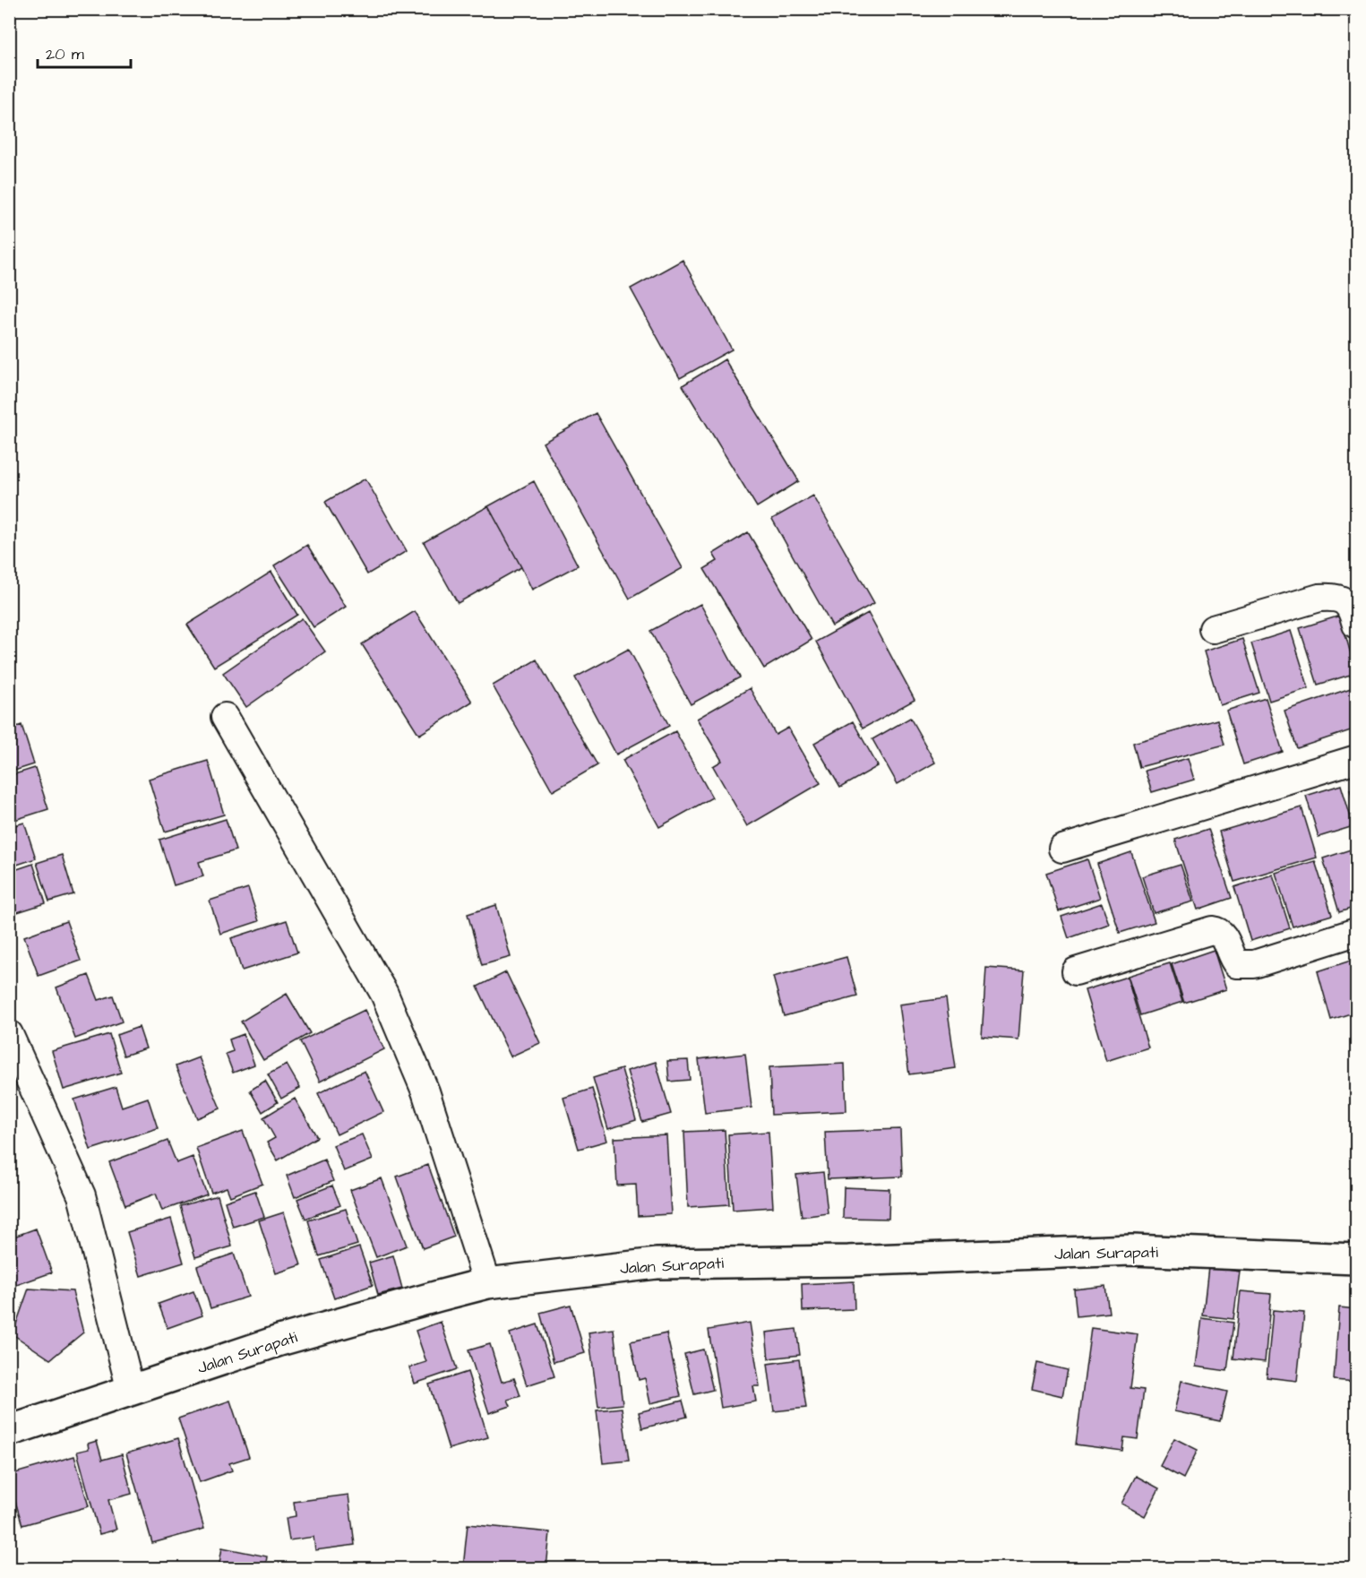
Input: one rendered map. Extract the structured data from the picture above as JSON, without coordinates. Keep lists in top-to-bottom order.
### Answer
{
  "streets": {
    "street": ["Jalan Surapati"]
  },
  "scale_bar": "20 m"
}
